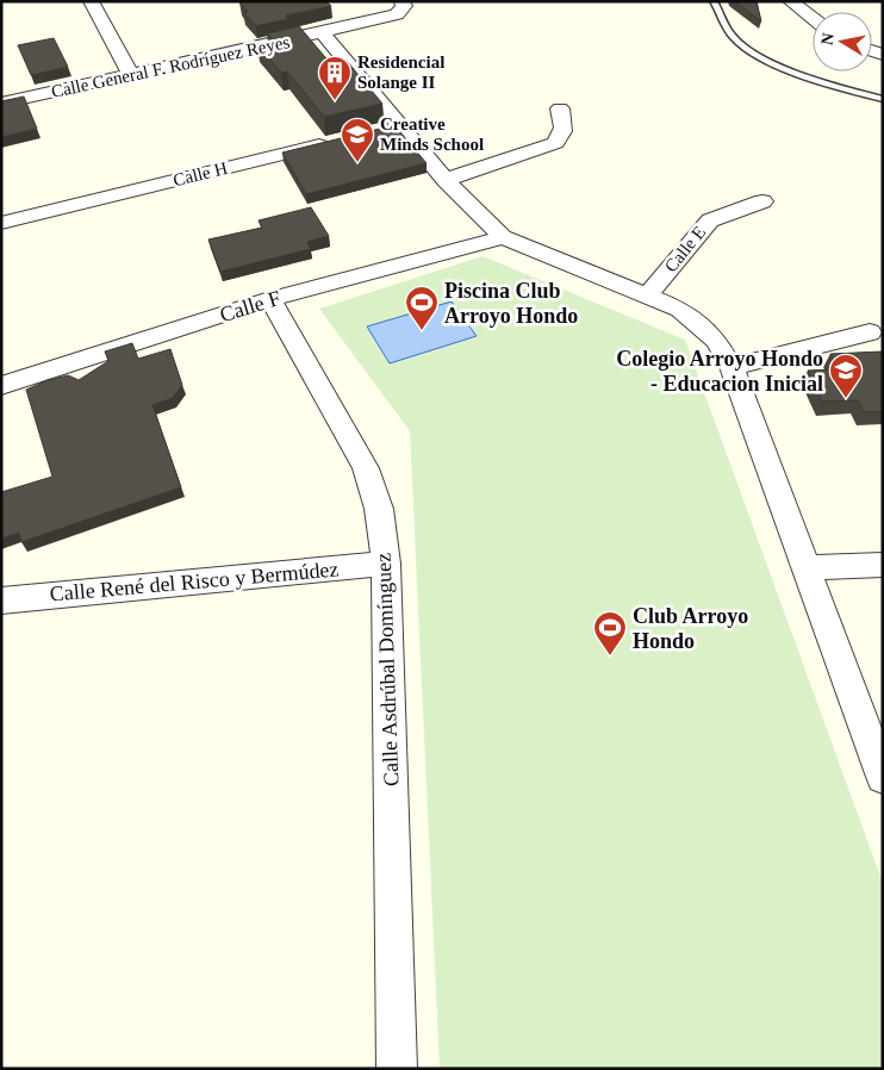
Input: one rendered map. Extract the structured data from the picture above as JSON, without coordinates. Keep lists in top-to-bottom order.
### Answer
{
  "streets": {
    "street": [
      "Calle General F. Rodríguez Reyes",
      "Calle H",
      "Calle E",
      "Calle F",
      "Calle René del Risco y Bermúdez",
      "Calle Asdrúbal Domínguez"
    ]
  },
  "crossings": [
    ["Calle F", "Calle Asdrúbal Domínguez"],
    ["Calle René del Risco y Bermúdez", "Calle Asdrúbal Domínguez"]
  ],
  "places": {
    "building": ["Residencial Solange II"],
    "school or university": ["Creative Minds School", "Colegio Arroyo Hondo - Educacion Inicial"],
    "sports": ["Piscina Club Arroyo Hondo", "Club Arroyo Hondo"]
  },
  "north": "left"
}
